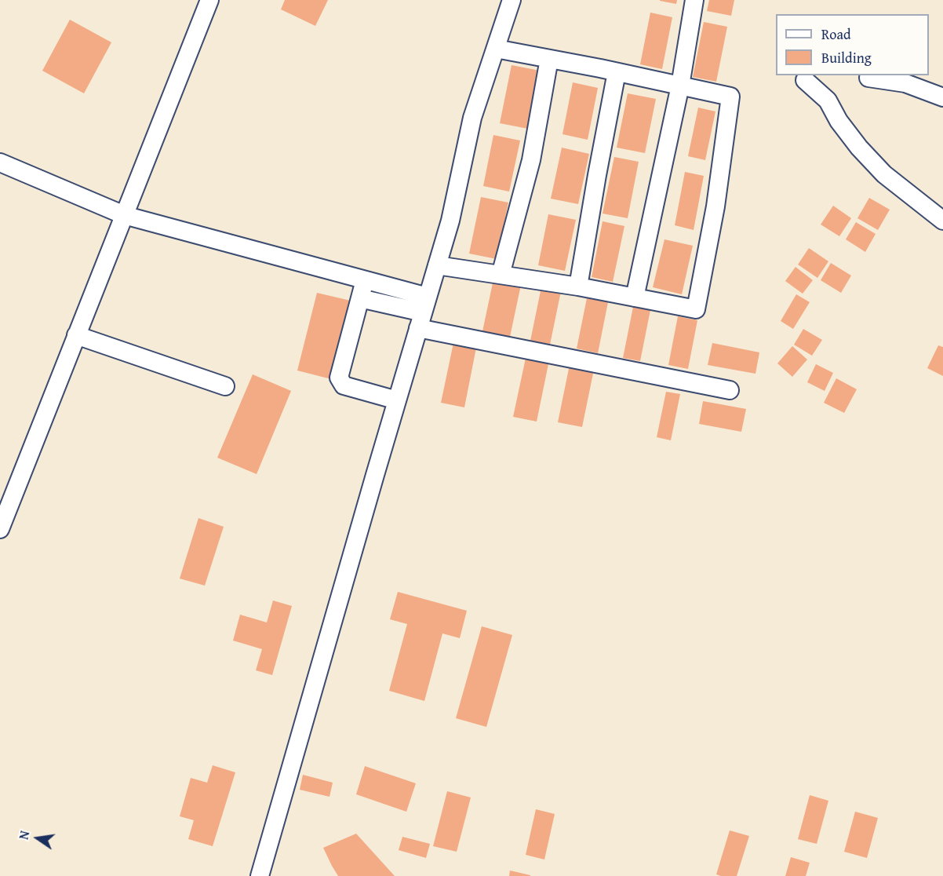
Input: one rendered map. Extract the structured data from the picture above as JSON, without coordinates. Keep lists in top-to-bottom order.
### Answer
{
  "legend": ["Road", "Building"],
  "north": "left"
}
